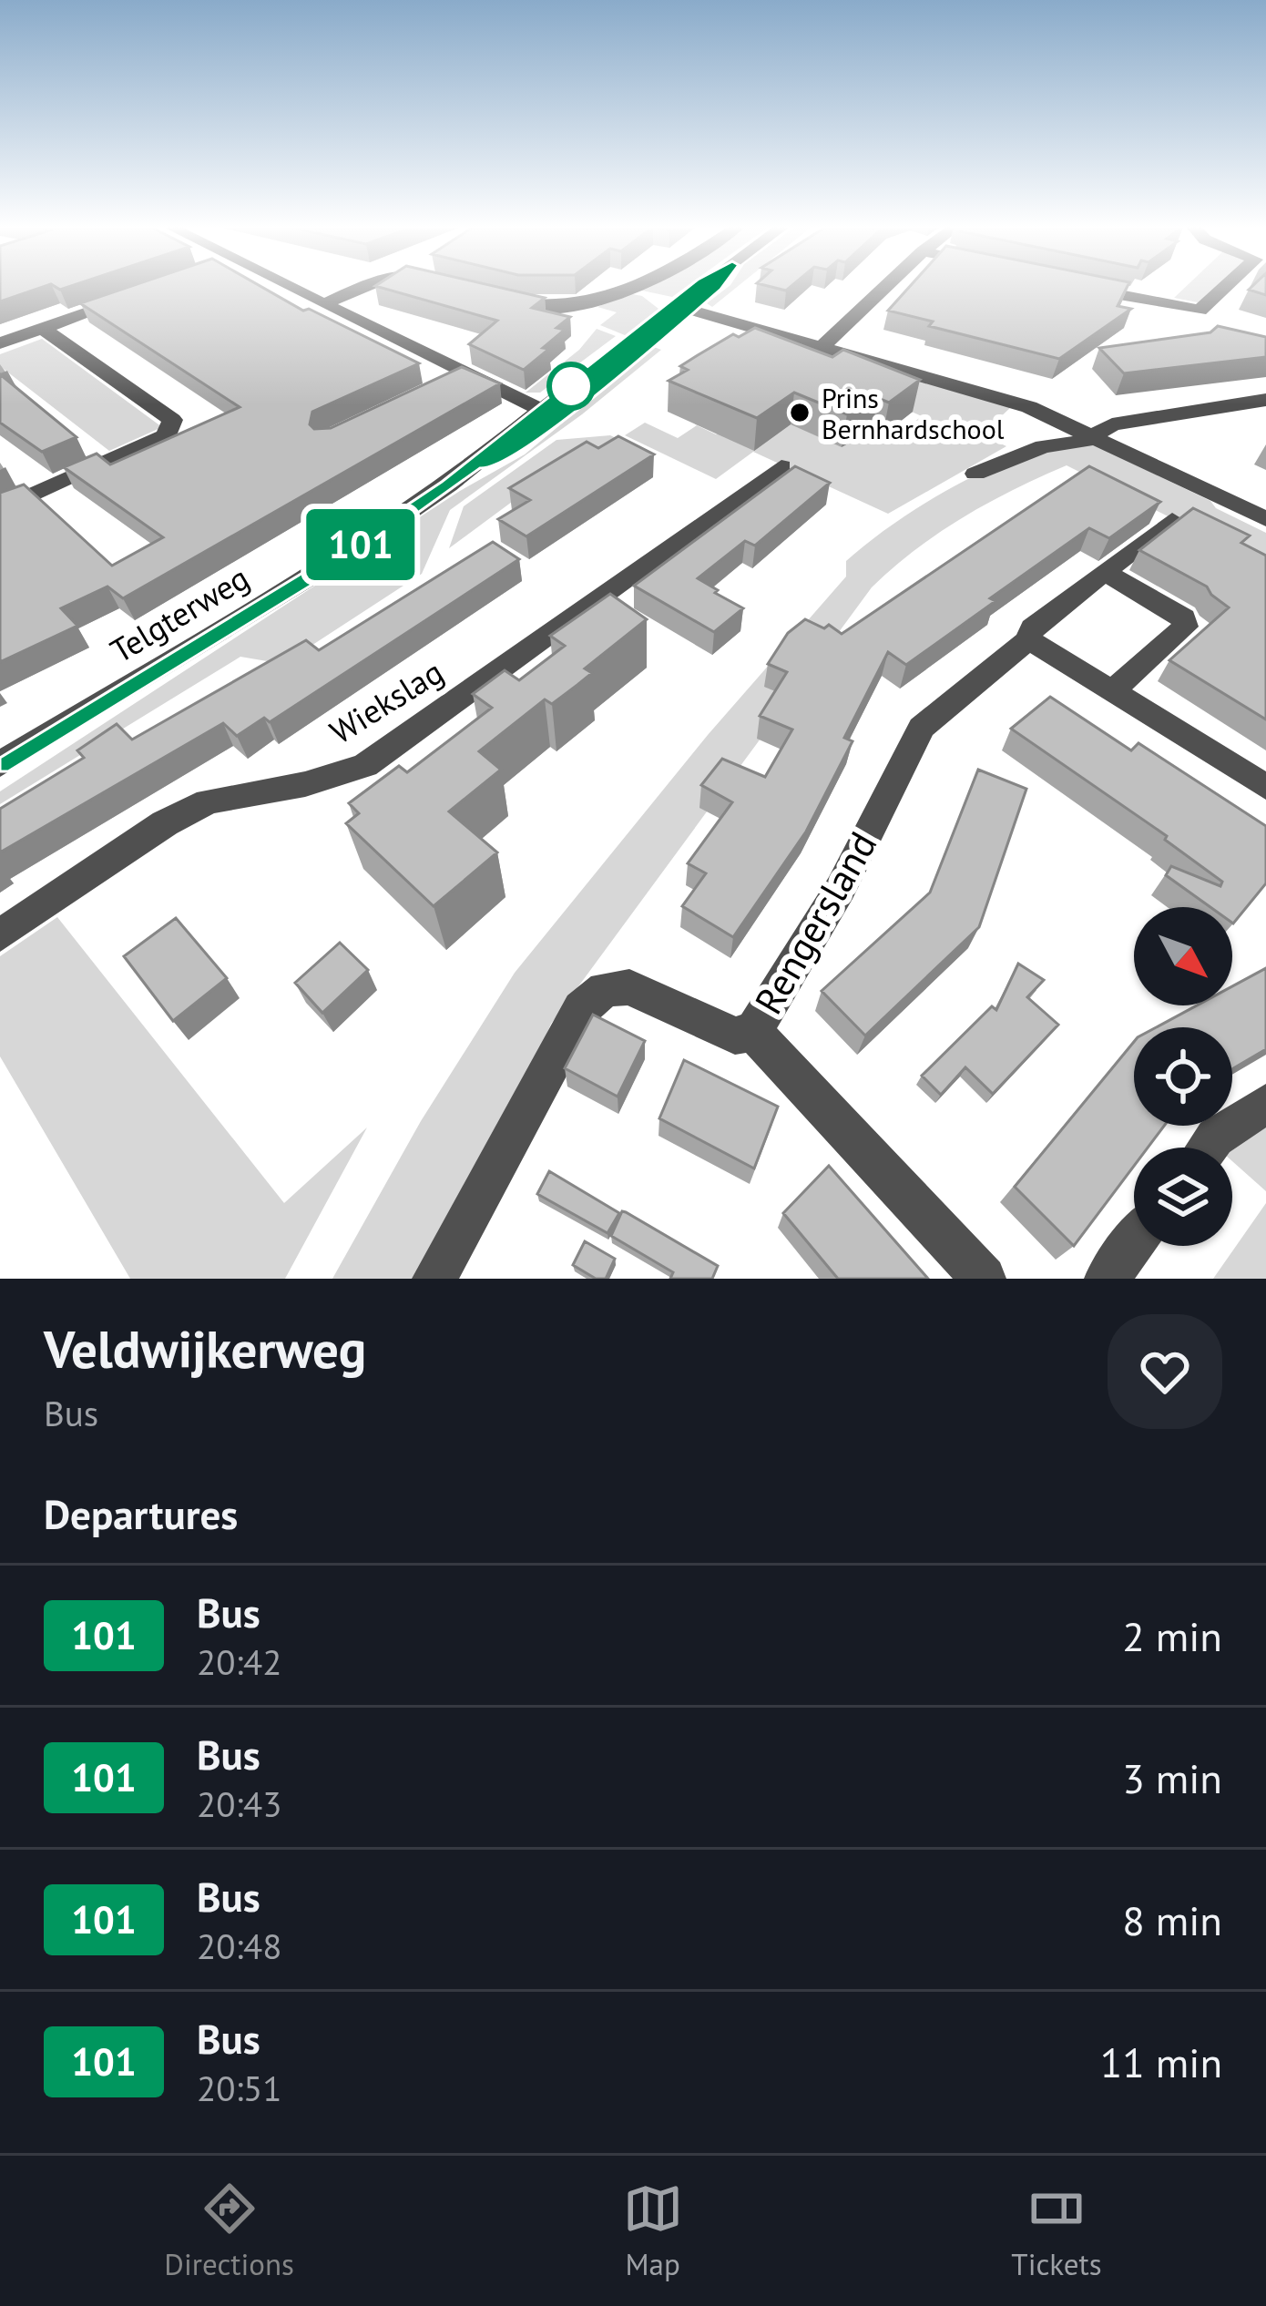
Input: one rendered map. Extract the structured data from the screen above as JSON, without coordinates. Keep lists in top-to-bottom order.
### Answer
{
  "streets": {
    "street": ["Telgterweg", "Wiekslag", "Rengersland"]
  },
  "places": ["Prins Bernhardschool"],
  "lines": ["bus line 101"],
  "north": "bottom right",
  "page": {
    "on_map": "101",
    "heading": [
      ["Veldwijkerweg", "Bus"],
      "Departures"
    ],
    "list": [
      {
        "mark": "101",
        "name": "Bus",
        "note": "20:42",
        "value": "2 min"
      },
      {
        "mark": "101",
        "name": "Bus",
        "note": "20:43",
        "value": "3 min"
      },
      {
        "mark": "101",
        "name": "Bus",
        "note": "20:48",
        "value": "8 min"
      },
      {
        "mark": "101",
        "name": "Bus",
        "note": "20:51",
        "value": "11 min"
      }
    ],
    "tabs": ["Directions", "Map", "Tickets"]
  }
}
